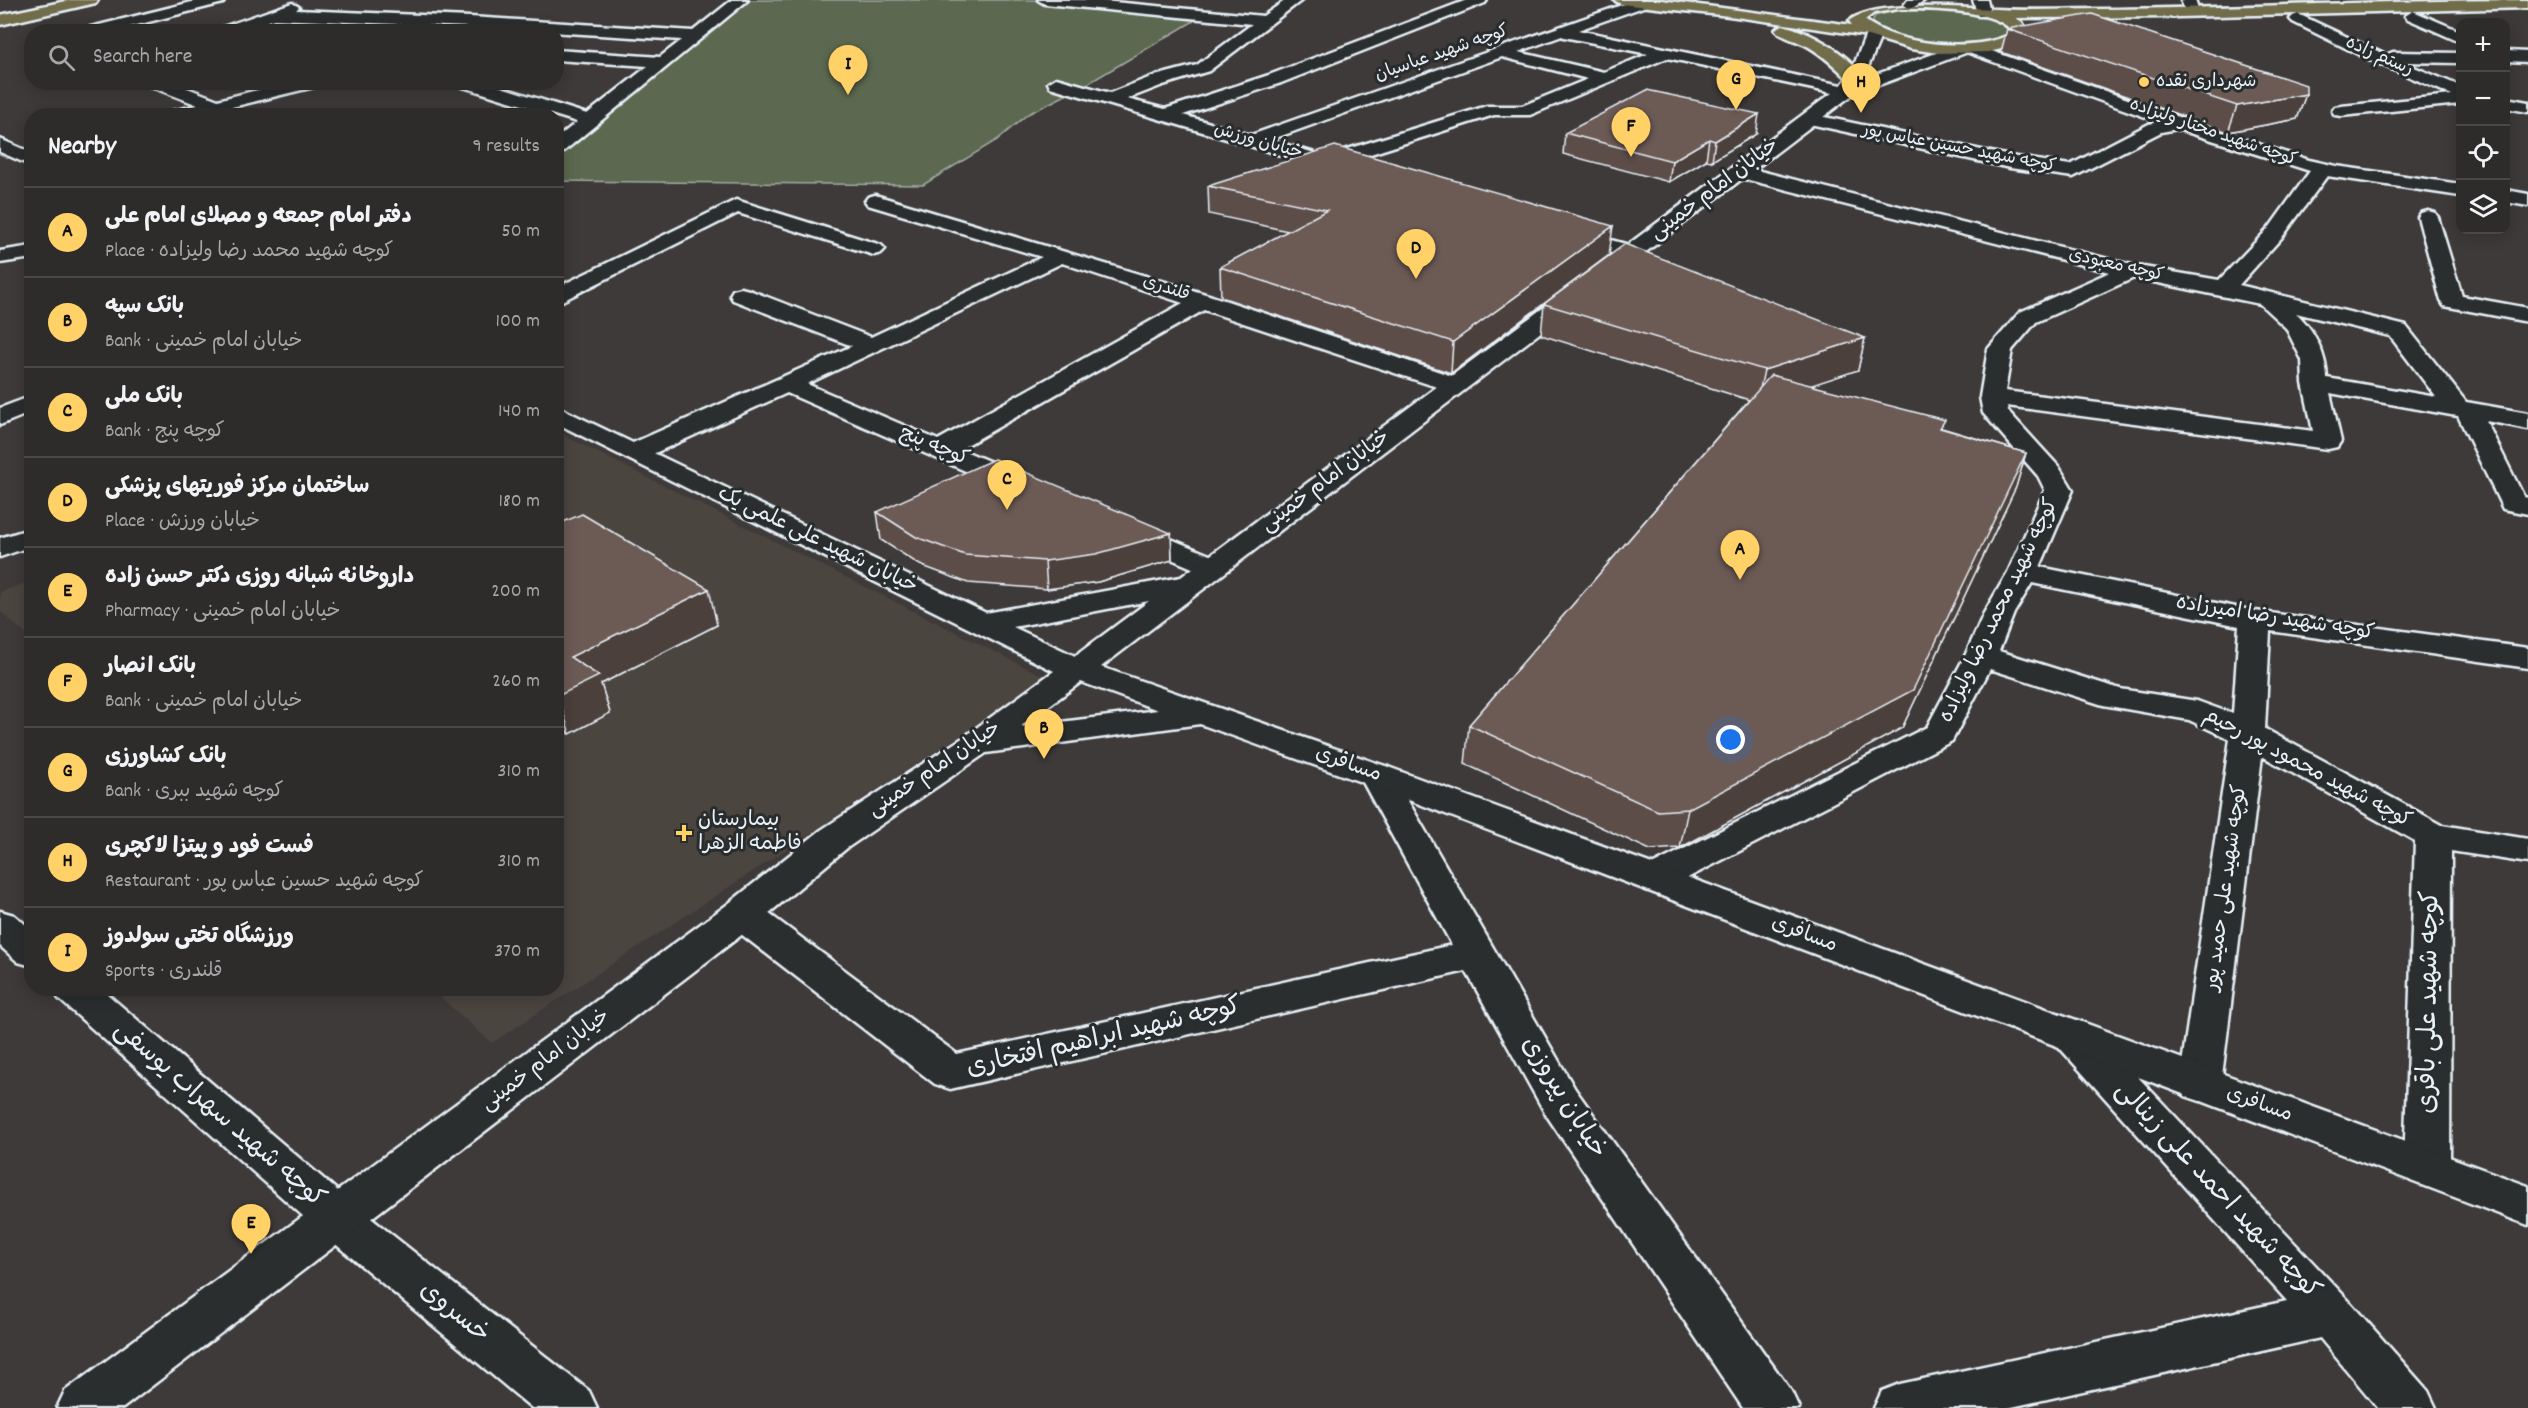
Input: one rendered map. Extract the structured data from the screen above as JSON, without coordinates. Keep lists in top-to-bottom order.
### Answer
{
  "streets": {
    "street": [
      "کوچه شهید عباسیان",
      "رستم زاده",
      "کوچه شهید مختار ولیزاده",
      "خیابان ورزش",
      "کوچه شهید حسین عباس پور",
      "خیابان امام خمینی",
      "کوچه معبودی",
      "قلندری",
      "کوچه پنج",
      "خیابان شهید علی علمی یک",
      "کوچه شهید محمد رضا ولیزاده",
      "کوچه شهید رضا امیرزاده",
      "مسافری",
      "کوچه شهید محمود پور رحیم",
      "کوچه شهید علی حمید پور",
      "کوچه شهید علی باقری",
      "کوچه شهید ابراهیم افتخاری",
      "خیابان پیروزی",
      "کوچه شهید سهراب یوسفی",
      "کوچه شهید احمد علی زینالی",
      "خسروی"
    ]
  },
  "crossings": [
    ["کوچه شهید عباسیان", "خیابان ورزش"],
    ["کوچه شهید مختار ولیزاده", "کوچه شهید حسین عباس پور"],
    ["کوچه شهید حسین عباس پور", "خیابان امام خمینی"],
    ["خیابان امام خمینی", "کوچه معبودی"],
    ["خیابان امام خمینی", "قلندری"],
    ["خیابان امام خمینی", "خیابان شهید علی علمی یک"],
    ["خیابان امام خمینی", "مسافری"],
    ["خیابان امام خمینی", "کوچه شهید ابراهیم افتخاری"],
    ["خیابان امام خمینی", "کوچه شهید سهراب یوسفی"],
    ["خیابان امام خمینی", "خسروی"],
    ["خیابان شهید علی علمی یک", "مسافری"],
    ["کوچه شهید محمد رضا ولیزاده", "کوچه شهید رضا امیرزاده"],
    ["کوچه شهید محمد رضا ولیزاده", "مسافری"],
    ["کوچه شهید محمد رضا ولیزاده", "کوچه شهید محمود پور رحیم"],
    ["کوچه شهید رضا امیرزاده", "کوچه شهید علی حمید پور"],
    ["مسافری", "کوچه شهید علی حمید پور"],
    ["مسافری", "کوچه شهید علی باقری"],
    ["مسافری", "خیابان پیروزی"],
    ["مسافری", "کوچه شهید احمد علی زینالی"],
    ["کوچه شهید محمود پور رحیم", "کوچه شهید علی حمید پور"],
    ["کوچه شهید محمود پور رحیم", "کوچه شهید علی باقری"],
    ["کوچه شهید ابراهیم افتخاری", "خیابان پیروزی"],
    ["کوچه شهید سهراب یوسفی", "خسروی"]
  ],
  "places": {
    "other": ["شهرداری نقده"],
    "health": ["بیمارستان فاطمه الزهرا"]
  },
  "page": {
    "map_buttons": ["+", "−"],
    "search": "Search here",
    "pins": [
      "I",
      "G",
      "H",
      "F",
      "D",
      "C",
      "A",
      "B",
      "E"
    ],
    "heading": ["Nearby", "9 results"],
    "list": [
      {
        "mark": "A",
        "name": "دفتر امام جمعه و مصلای امام علی",
        "note": "Place · کوچه شهید محمد رضا ولیزاده",
        "value": "50 m"
      },
      {
        "mark": "B",
        "name": "بانک سپه",
        "note": "Bank · خیابان امام خمینی",
        "value": "100 m"
      },
      {
        "mark": "C",
        "name": "بانک ملی",
        "note": "Bank · کوچه پنج",
        "value": "140 m"
      },
      {
        "mark": "D",
        "name": "ساختمان مرکز فوریتهای پزشکی",
        "note": "Place · خیابان ورزش",
        "value": "180 m"
      },
      {
        "mark": "E",
        "name": "داروخانه شبانه روزی دکتر حسن زاده",
        "note": "Pharmacy · خیابان امام خمینی",
        "value": "200 m"
      },
      {
        "mark": "F",
        "name": "بانک انصار",
        "note": "Bank · خیابان امام خمینی",
        "value": "260 m"
      },
      {
        "mark": "G",
        "name": "بانک کشاورزی",
        "note": "Bank · کوچه شهید ببری",
        "value": "310 m"
      },
      {
        "mark": "H",
        "name": "فست فود و پیتزا لاکچری",
        "note": "Restaurant · کوچه شهید حسین عباس پور",
        "value": "310 m"
      },
      {
        "mark": "I",
        "name": "ورزشگاه تختی سولدوز",
        "note": "Sports · قلندری",
        "value": "370 m"
      }
    ]
  }
}
